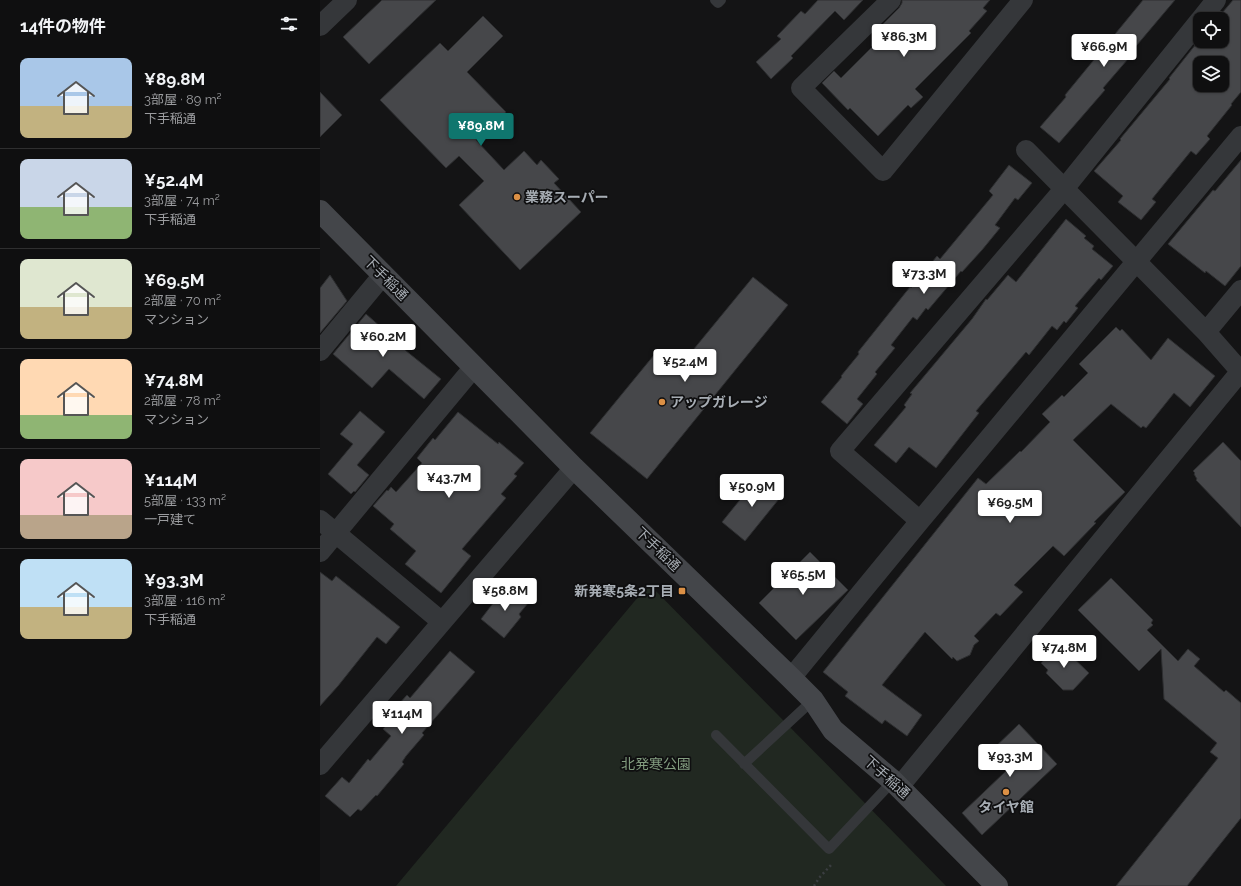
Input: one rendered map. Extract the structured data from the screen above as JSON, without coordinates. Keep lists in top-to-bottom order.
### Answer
{
  "streets": {
    "main road": ["下手稲通"]
  },
  "parks": ["北発寒公園"],
  "places": {
    "other": ["業務スーパー", "アップガレージ", "タイヤ館"],
    "transit": ["新発寒5条2丁目"]
  },
  "page": {
    "heading": "14件の物件",
    "price": [
      "¥86.3M",
      "¥66.9M",
      "¥89.8M",
      "¥73.3M",
      "¥60.2M",
      "¥52.4M",
      "¥43.7M",
      "¥50.9M",
      "¥69.5M",
      "¥65.5M",
      "¥58.8M",
      "¥74.8M",
      "¥114M",
      "¥93.3M"
    ],
    "list": [
      {
        "name": "¥89.8M",
        "note": "3部屋 · 89 m² · 下手稲通"
      },
      {
        "name": "¥52.4M",
        "note": "3部屋 · 74 m² · 下手稲通"
      },
      {
        "name": "¥69.5M",
        "note": "2部屋 · 70 m² · マンション"
      },
      {
        "name": "¥74.8M",
        "note": "2部屋 · 78 m² · マンション"
      },
      {
        "name": "¥114M",
        "note": "5部屋 · 133 m² · 一戸建て"
      },
      {
        "name": "¥93.3M",
        "note": "3部屋 · 116 m² · 下手稲通"
      }
    ]
  }
}
